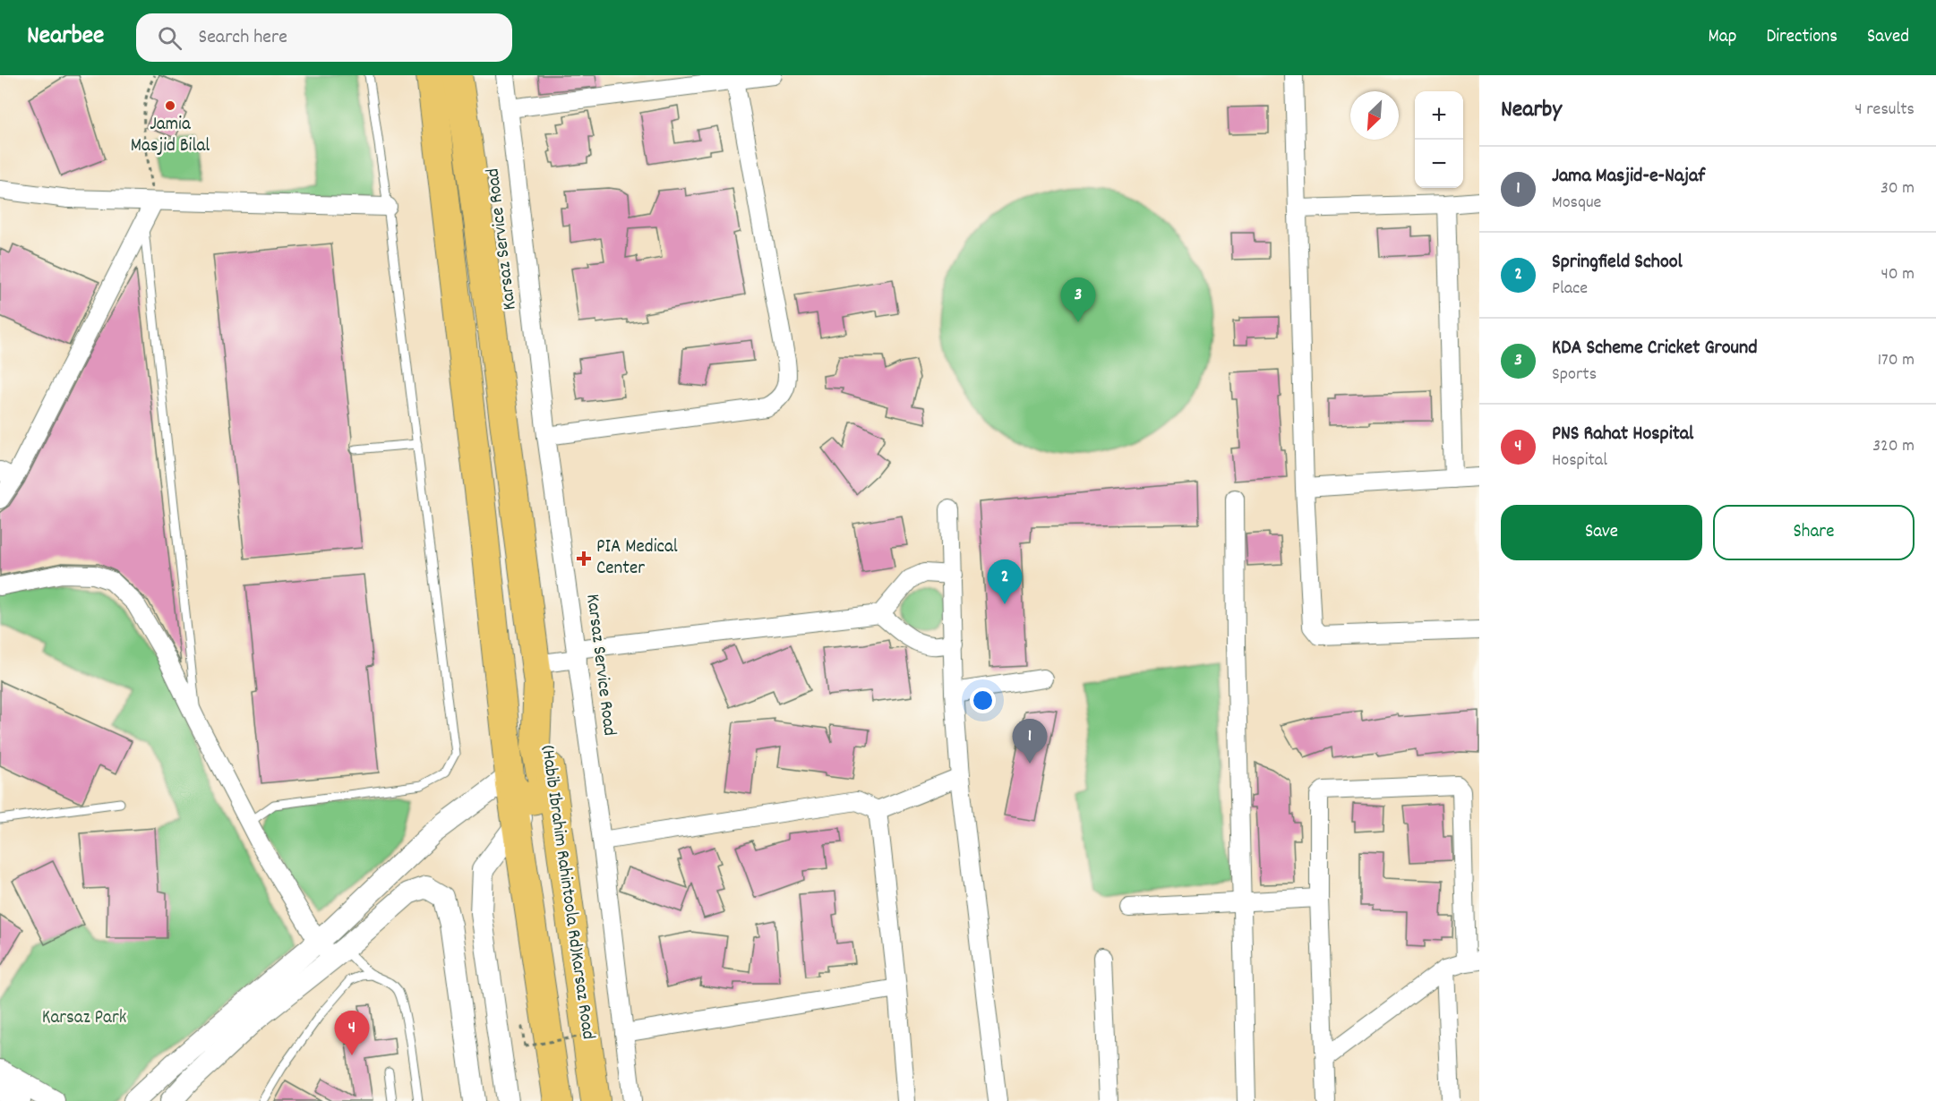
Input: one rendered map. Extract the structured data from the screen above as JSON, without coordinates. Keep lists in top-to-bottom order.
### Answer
{
  "streets": {
    "highway": ["(Habib Ibrahim Rahintoola Rd)Karsaz Road"],
    "street": ["Karsaz Service Road"]
  },
  "parks": ["Karsaz Park"],
  "places": {
    "other": ["Jamia Masjid Bilal"],
    "health": ["PIA Medical Center"]
  },
  "north": "bottom left",
  "page": {
    "header": "Nearbee",
    "search": "Search here",
    "nav": ["Map", "Directions", "Saved"],
    "heading": ["Nearby", "4 results"],
    "map_buttons": ["+", "−"],
    "list": [
      {
        "mark": "1",
        "name": "Jama Masjid-e-Najaf",
        "note": "Mosque",
        "value": "30 m"
      },
      {
        "mark": "2",
        "name": "Springfield School",
        "note": "Place",
        "value": "40 m"
      },
      {
        "mark": "3",
        "name": "KDA Scheme Cricket Ground",
        "note": "Sports",
        "value": "170 m"
      },
      {
        "mark": "4",
        "name": "PNS Rahat Hospital",
        "note": "Hospital",
        "value": "320 m"
      }
    ],
    "pins": [
      "3",
      "2",
      "1",
      "4"
    ],
    "buttons": ["Save", "Share"]
  }
}
